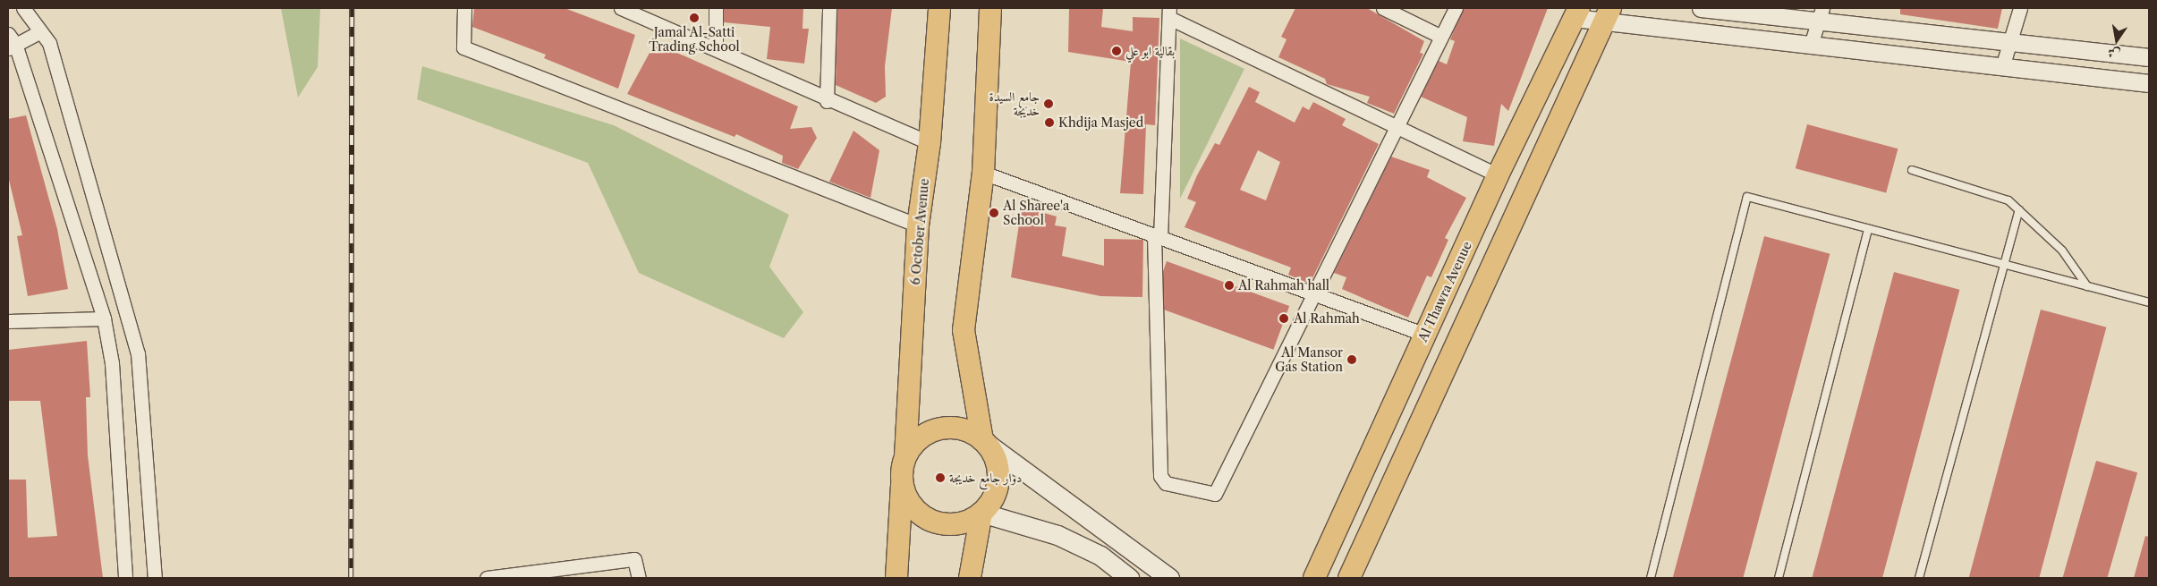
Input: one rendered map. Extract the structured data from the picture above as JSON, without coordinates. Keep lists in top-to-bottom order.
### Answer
{
  "streets": {
    "main road": ["6 October Avenue", "Al Thawra Avenue"]
  },
  "places": [
    "Jamal Al-Satti Trading School",
    "بقالية ابو علي",
    "جامع السيدة خديجة",
    "Khdija Masjed",
    "Al Sharee'a School",
    "Al Rahmah hall",
    "Al Rahmah",
    "Al Mansor Gas Station",
    "دوار جامع خديجة"
  ],
  "north": "bottom"
}
